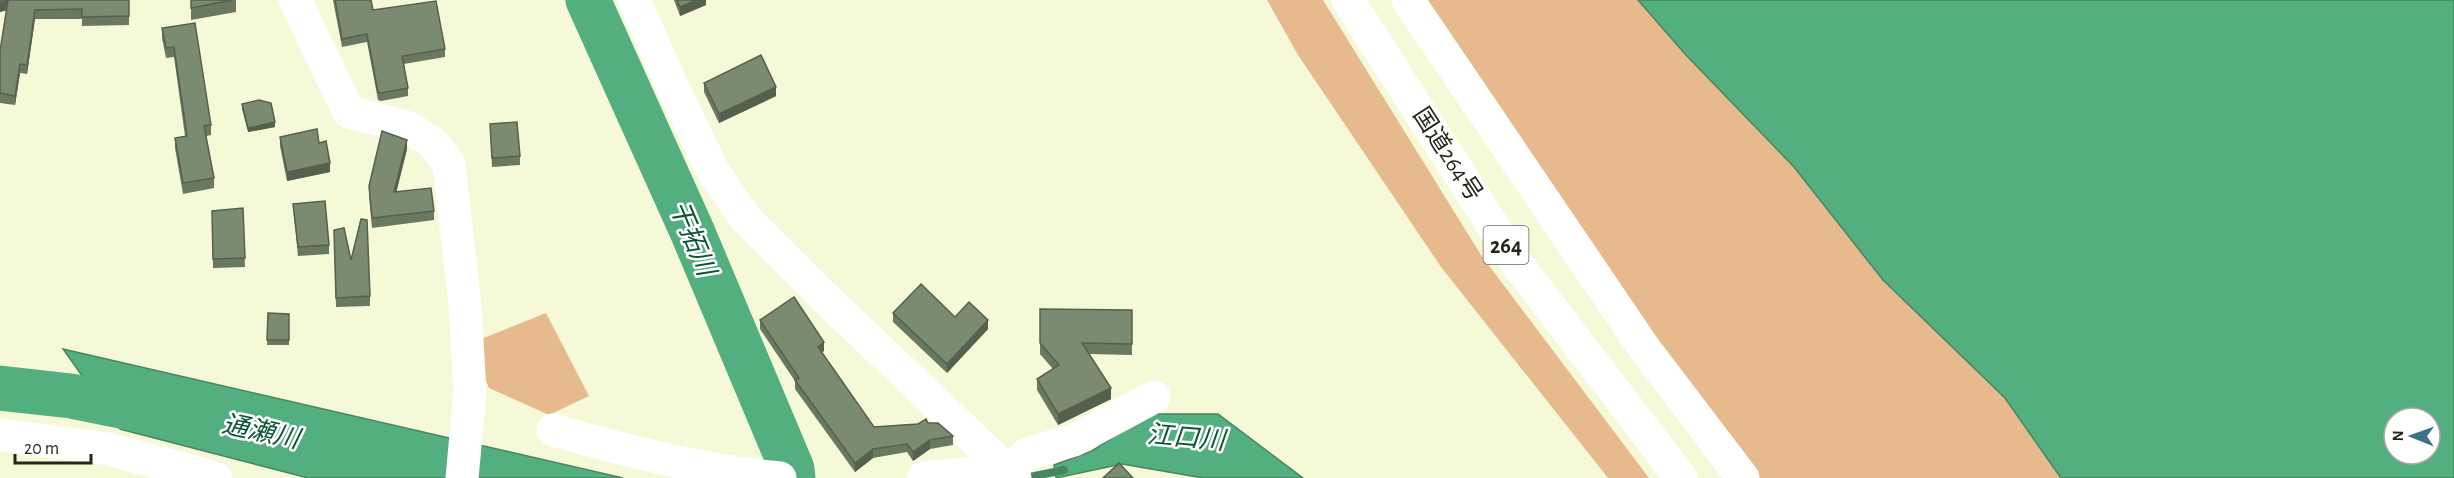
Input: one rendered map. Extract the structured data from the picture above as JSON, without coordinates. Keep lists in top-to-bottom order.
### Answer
{
  "streets": {
    "main road": ["国道264号", "264"]
  },
  "water": ["干拓川", "通瀬川", "江口川"],
  "scale_bar": "20 m",
  "north": "left"
}
